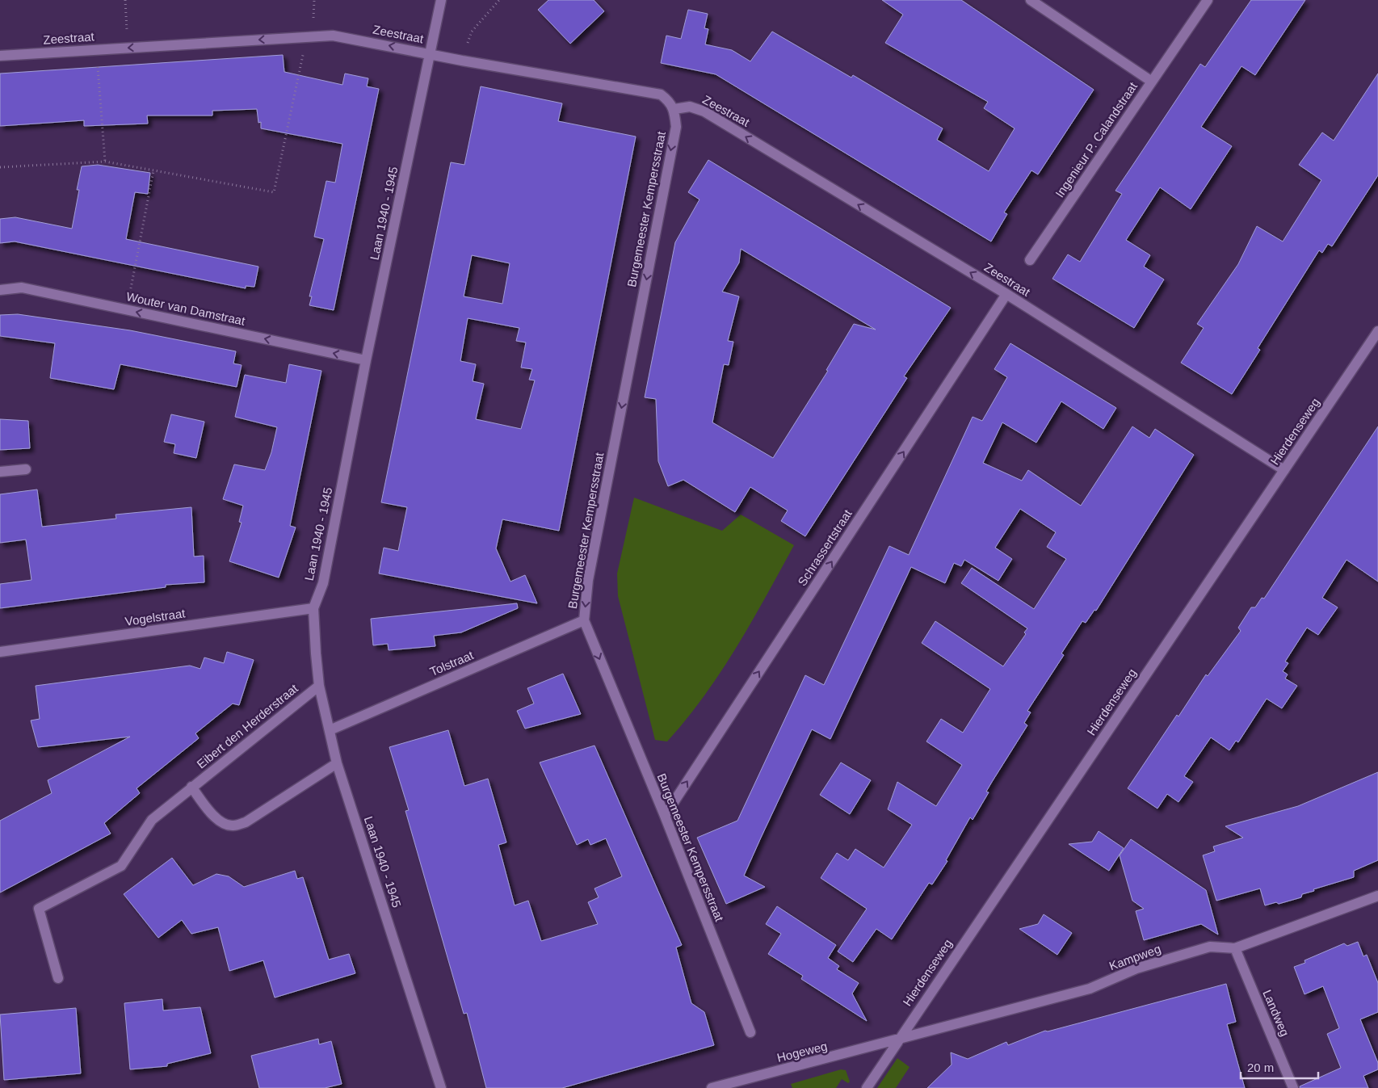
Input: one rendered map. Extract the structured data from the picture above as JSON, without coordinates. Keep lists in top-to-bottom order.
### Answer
{
  "streets": {
    "street": [
      "Zeestraat",
      "Ingenieur P. Calandstraat",
      "Burgemeester Kempersstraat",
      "Laan 1940 - 1945",
      "Wouter van Damstraat",
      "Hierdenseweg",
      "Schrassertstraat",
      "Vogelstraat",
      "Tolstraat",
      "Eibert den Herderstraat",
      "Kampweg",
      "Landweg",
      "Hogeweg"
    ]
  },
  "crossings": [
    ["Zeestraat", "Burgemeester Kempersstraat"],
    ["Zeestraat", "Laan 1940 - 1945"],
    ["Zeestraat", "Hierdenseweg"],
    ["Zeestraat", "Schrassertstraat"],
    ["Burgemeester Kempersstraat", "Schrassertstraat"],
    ["Burgemeester Kempersstraat", "Tolstraat"],
    ["Laan 1940 - 1945", "Wouter van Damstraat"],
    ["Laan 1940 - 1945", "Vogelstraat"],
    ["Laan 1940 - 1945", "Tolstraat"],
    ["Laan 1940 - 1945", "Eibert den Herderstraat"],
    ["Hierdenseweg", "Kampweg"],
    ["Hierdenseweg", "Hogeweg"],
    ["Kampweg", "Landweg"],
    ["Kampweg", "Hogeweg"]
  ],
  "one_way": [
    "Zeestraat",
    "Burgemeester Kempersstraat",
    "Wouter van Damstraat",
    "Schrassertstraat"
  ],
  "scale_bar": "20 m"
}
